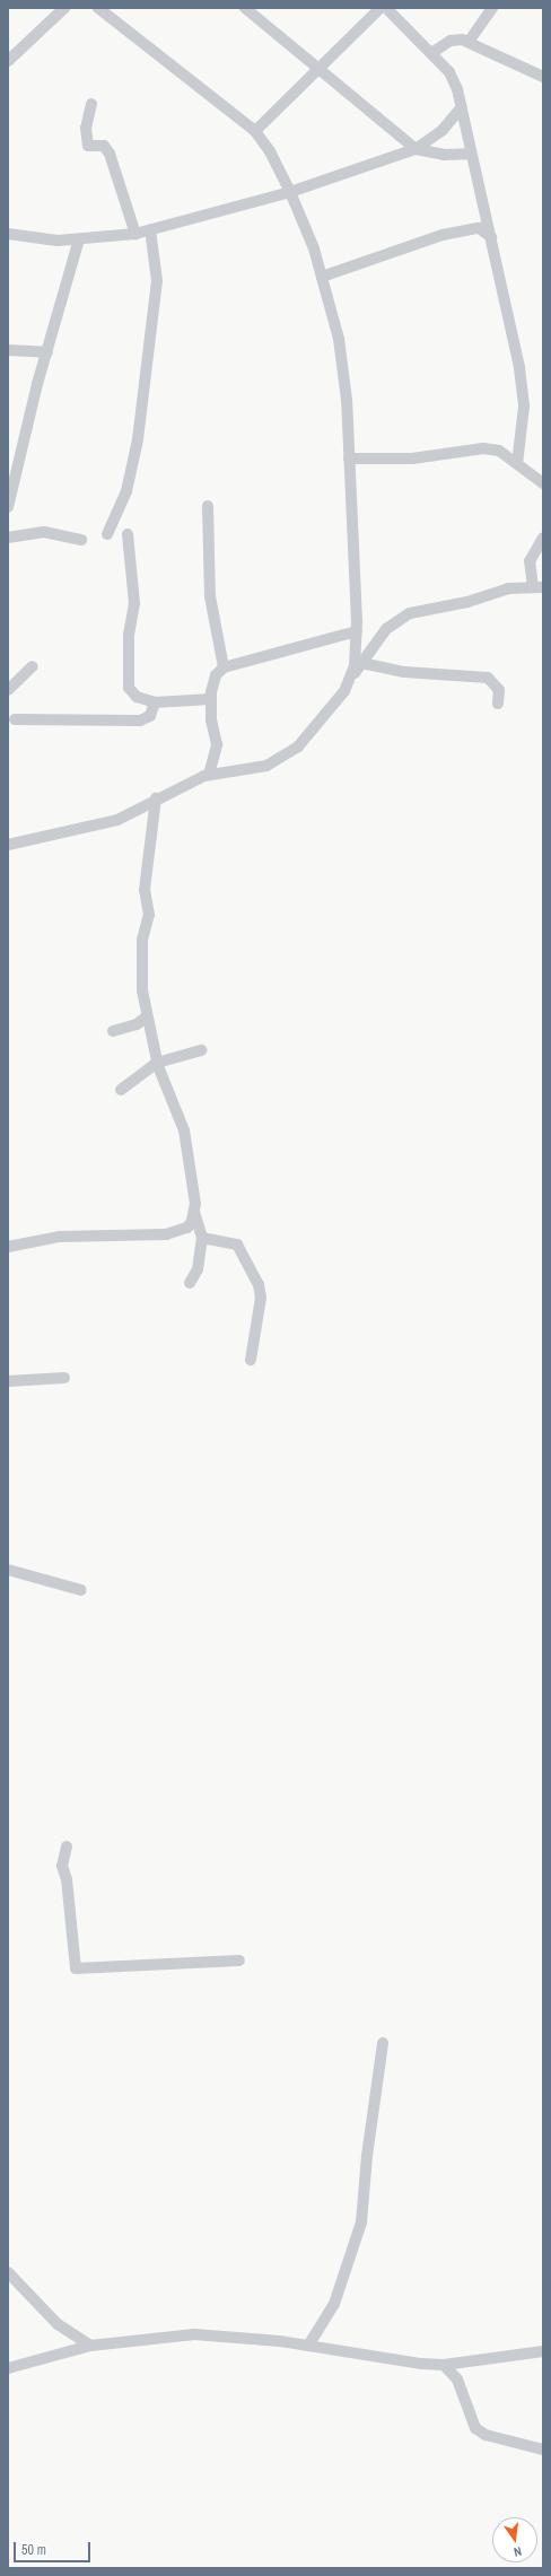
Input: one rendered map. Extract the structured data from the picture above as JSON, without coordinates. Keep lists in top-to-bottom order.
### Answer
{
  "scale_bar": "50 m",
  "north": "bottom"
}
